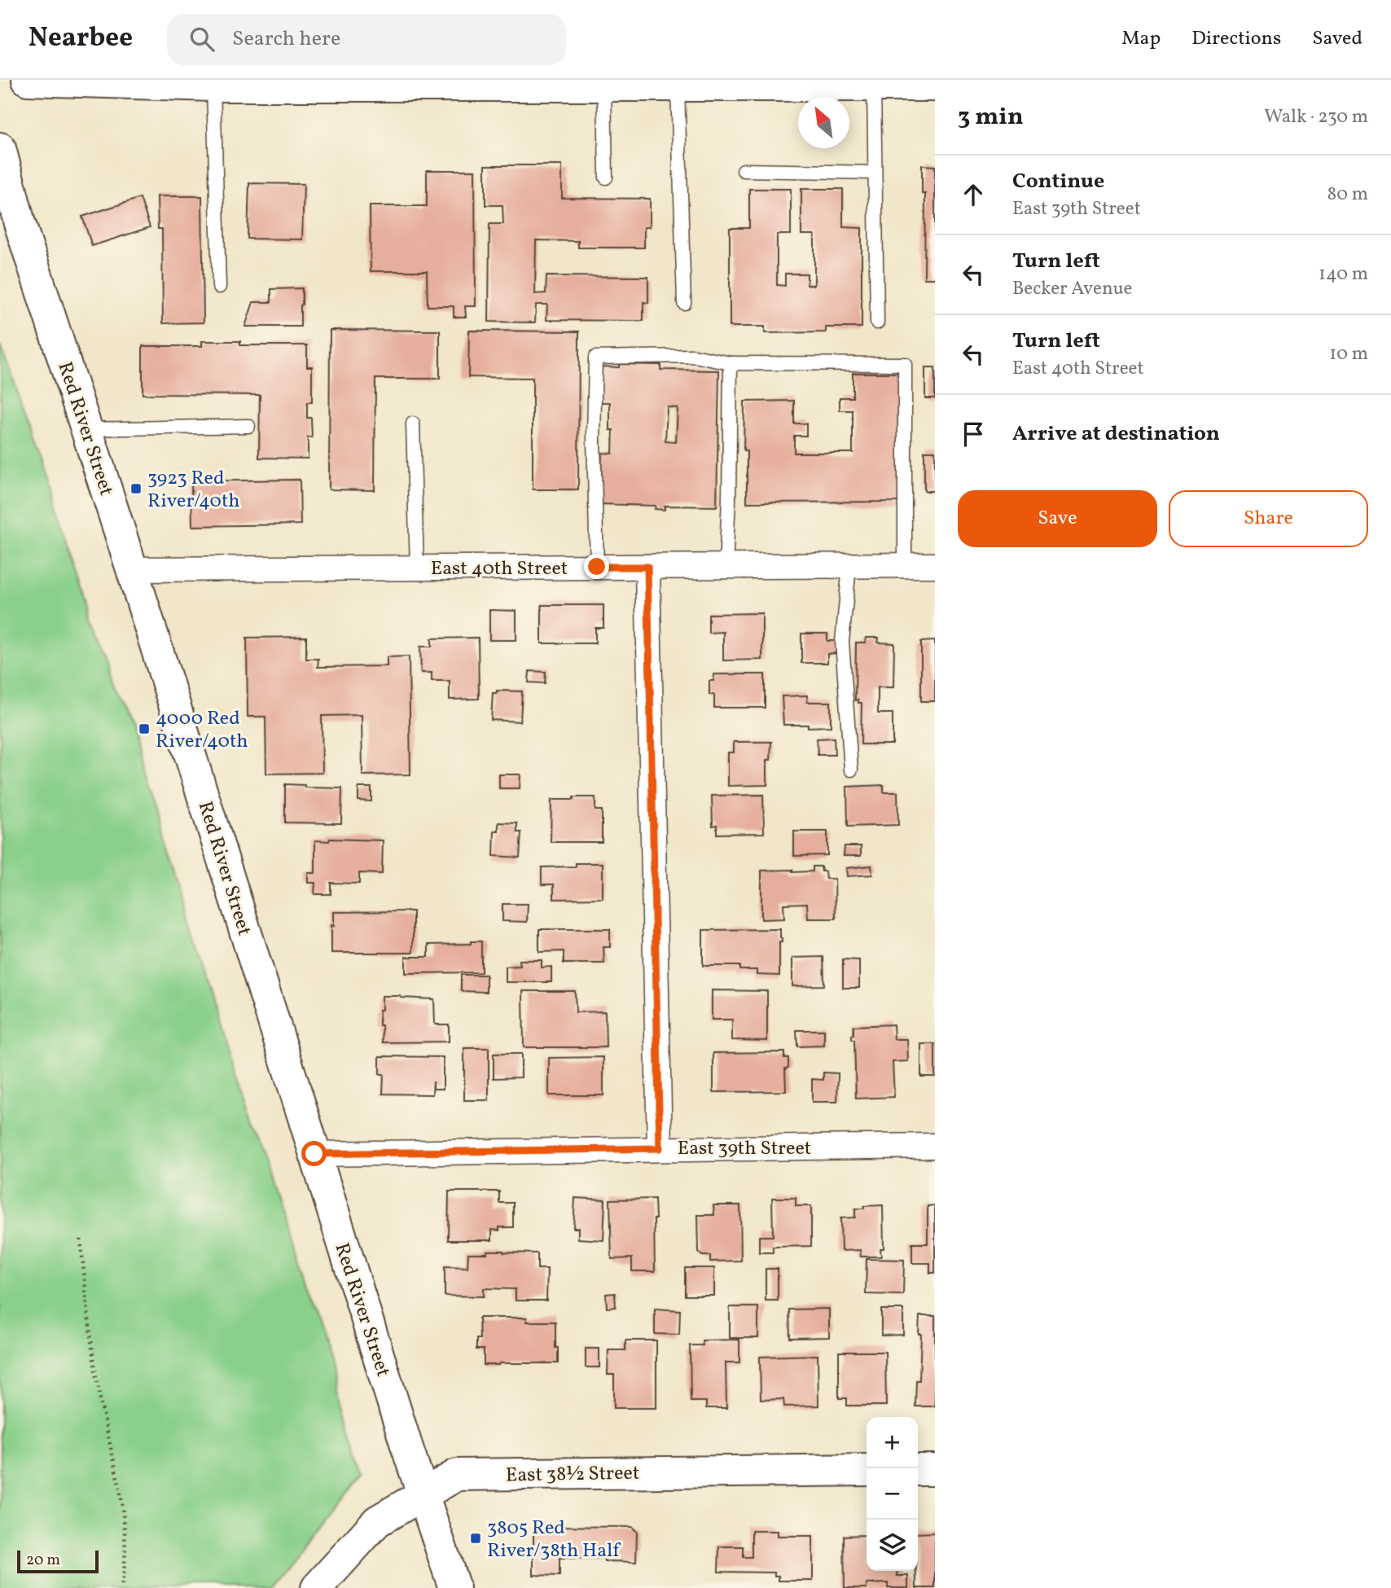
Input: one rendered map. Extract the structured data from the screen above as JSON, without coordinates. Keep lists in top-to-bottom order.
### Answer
{
  "streets": {
    "street": [
      "Red River Street",
      "East 40th Street",
      "East 39th Street",
      "East 38½ Street"
    ]
  },
  "crossings": [
    ["Red River Street", "East 40th Street"],
    ["Red River Street", "East 39th Street"],
    ["Red River Street", "East 38½ Street"]
  ],
  "places": {
    "transit": ["3923 Red River/40th", "4000 Red River/40th", "3805 Red River/38th Half"]
  },
  "scale_bar": "20 m",
  "north": "top left",
  "page": {
    "header": "Nearbee",
    "search": "Search here",
    "nav": ["Map", "Directions", "Saved"],
    "heading": ["3 min", "Walk · 230 m"],
    "list": [
      ["Continue", "East 39th Street", "80 m"],
      ["Turn left", "Becker Avenue", "140 m"],
      ["Turn left", "East 40th Street", "10 m"],
      "Arrive at destination"
    ],
    "buttons": ["Save", "Share"],
    "map_buttons": ["+", "−"],
    "scale": "20 m"
  }
}
